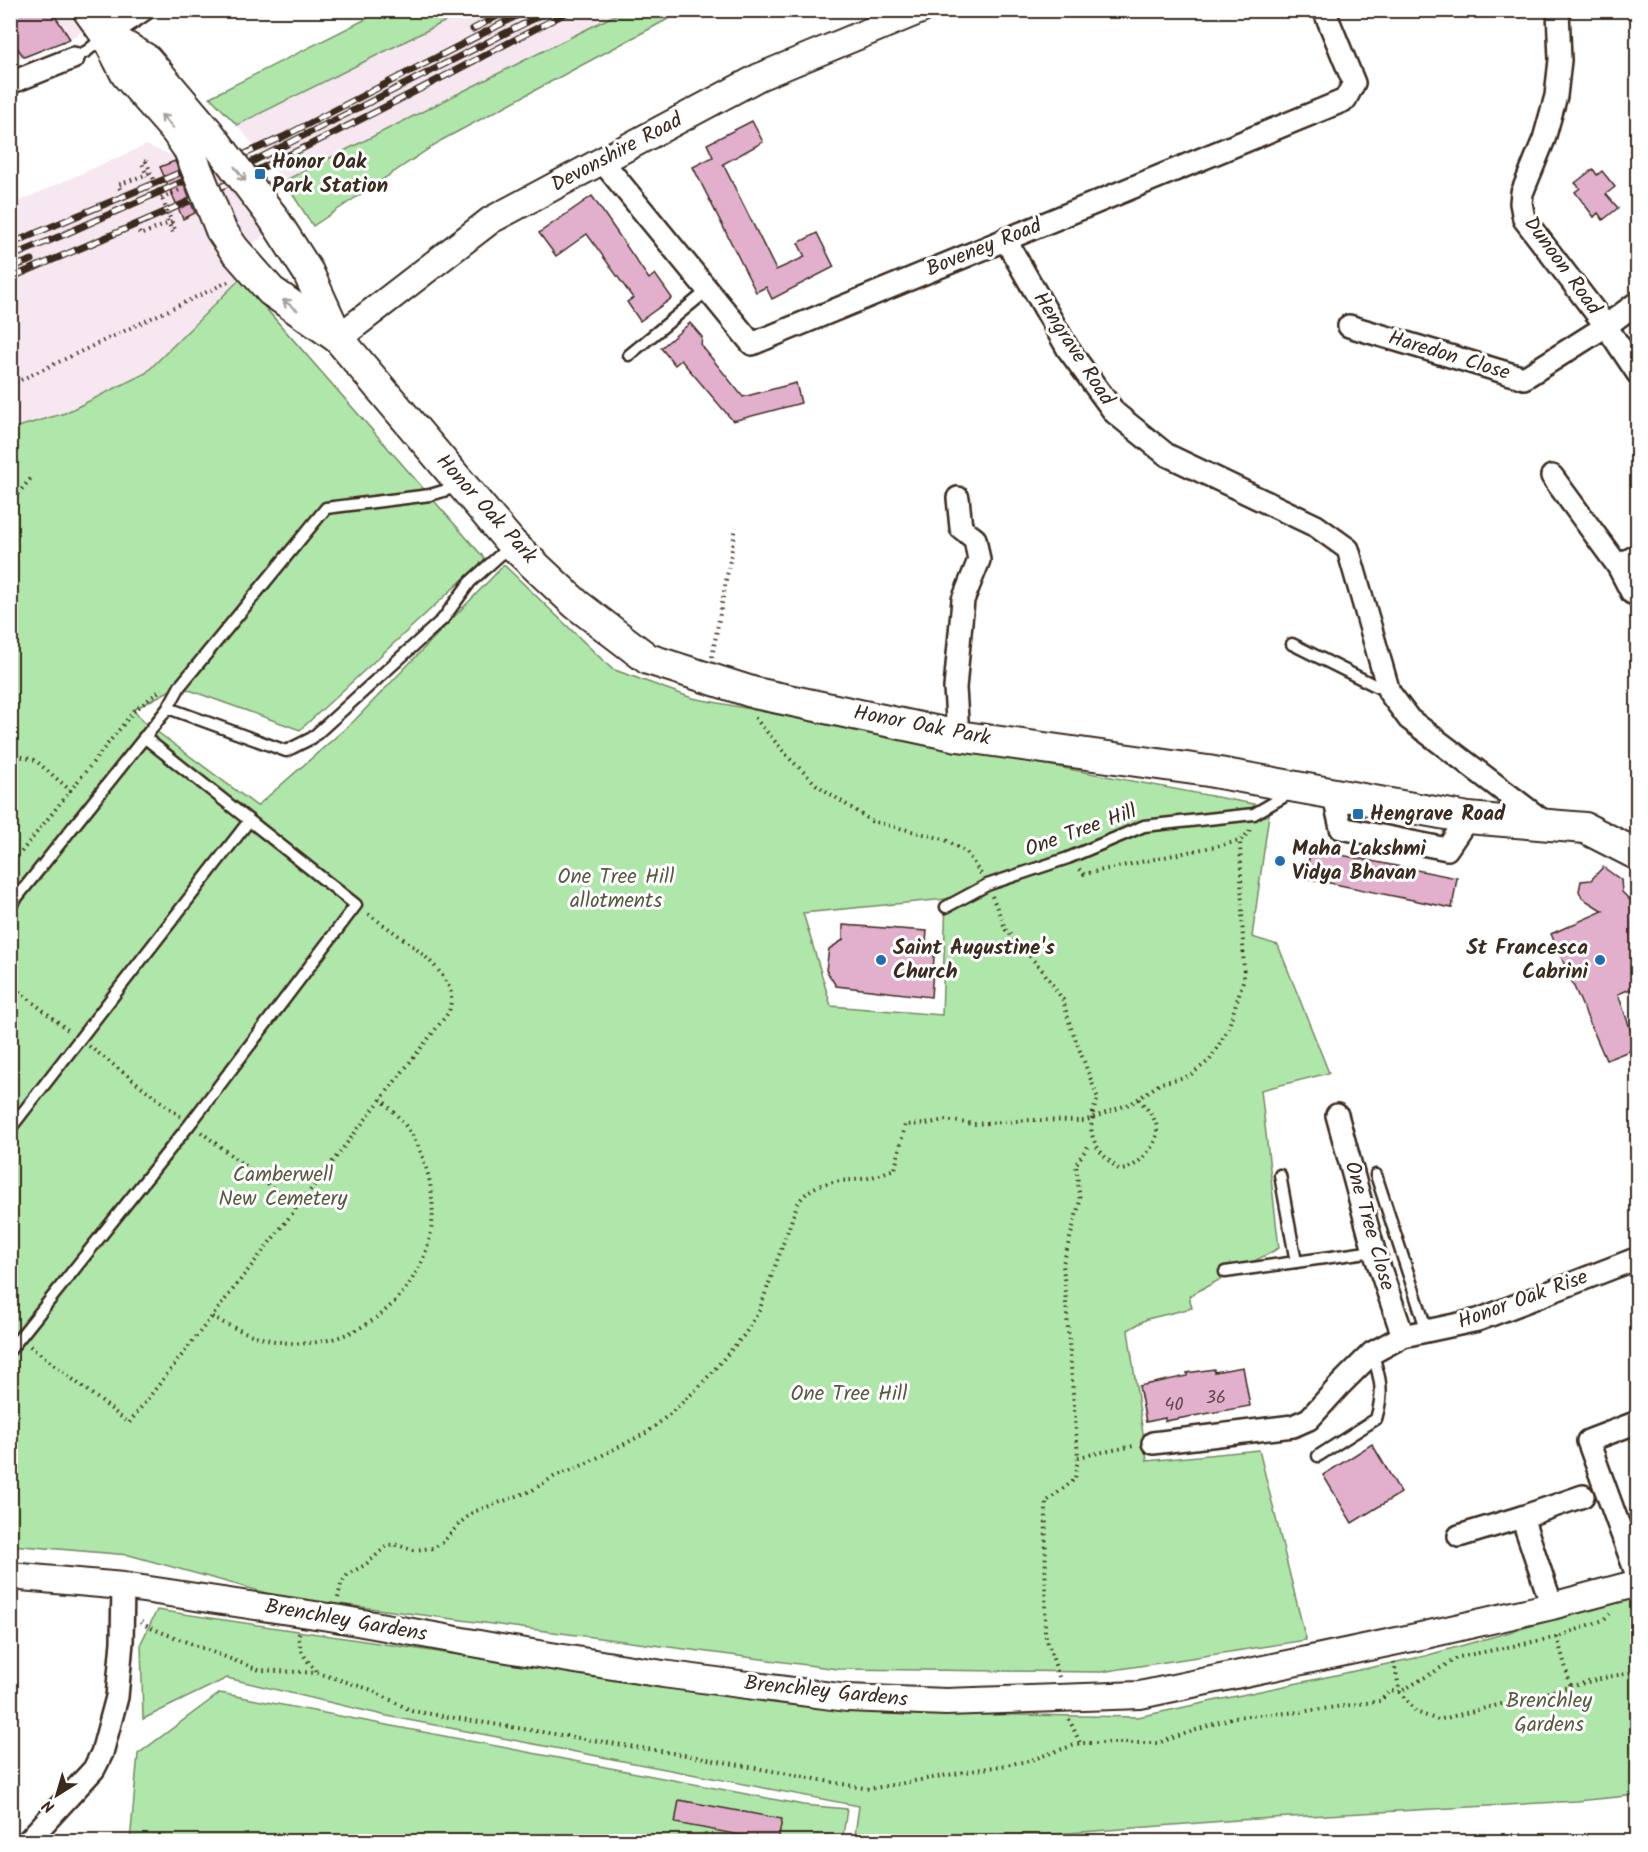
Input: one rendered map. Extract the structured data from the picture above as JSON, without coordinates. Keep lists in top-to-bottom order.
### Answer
{
  "streets": {
    "main road": ["Honor Oak Park"],
    "street": [
      "Devonshire Road",
      "Boveney Road",
      "Dunoon Road",
      "Hengrave Road",
      "Haredon Close",
      "One Tree Close",
      "Honor Oak Rise",
      "Brenchley Gardens"
    ],
    "lane": ["One Tree Hill"]
  },
  "crossings": [
    ["Devonshire Road", "Boveney Road"],
    ["Devonshire Road", "Honor Oak Park"],
    ["Boveney Road", "Hengrave Road"],
    ["Dunoon Road", "Haredon Close"],
    ["Hengrave Road", "Honor Oak Park"],
    ["Honor Oak Park", "One Tree Hill"],
    ["One Tree Close", "Honor Oak Rise"]
  ],
  "parks": [
    "One Tree Hill allotments",
    "Camberwell New Cemetery",
    "One Tree Hill",
    "Brenchley Gardens"
  ],
  "places": {
    "transit": ["Honor Oak Park Station", "Hengrave Road"],
    "other": ["Maha Lakshmi Vidya Bhavan", "Saint Augustine's Church", "St Francesca Cabrini"]
  },
  "house_numbers": ["36", "40"],
  "north": "bottom left"
}
